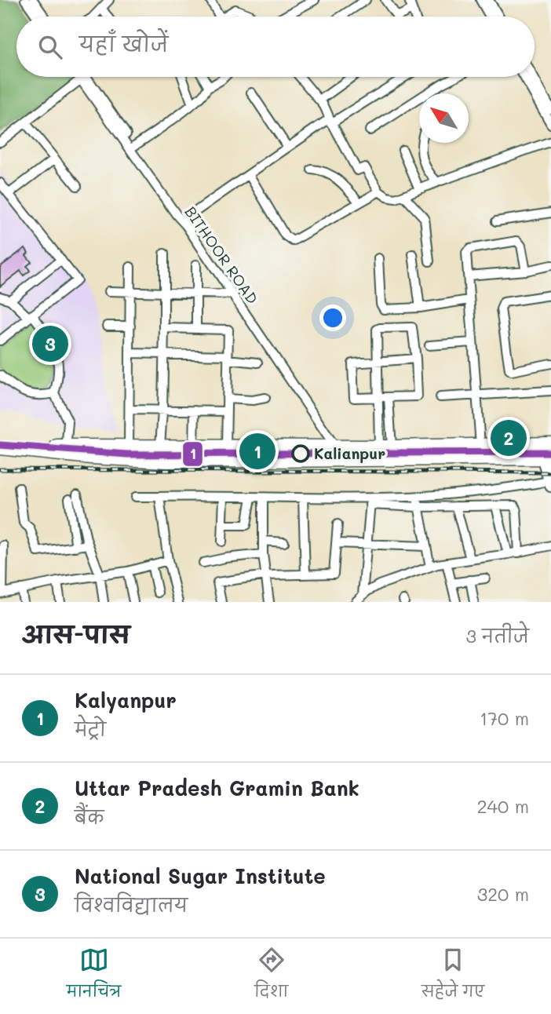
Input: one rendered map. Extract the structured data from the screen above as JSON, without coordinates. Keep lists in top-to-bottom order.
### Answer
{
  "streets": {
    "street": ["BITHOOR ROAD"]
  },
  "places": ["Kalianpur"],
  "lines": ["transit line 1"],
  "north": "top left",
  "page": {
    "search": "यहाँ खोजें",
    "pins": ["3", "2", "1"],
    "heading": ["आस-पास", "3 नतीजे"],
    "list": [
      {
        "mark": "1",
        "name": "Kalyanpur",
        "note": "मेट्रो",
        "value": "170 m"
      },
      {
        "mark": "2",
        "name": "Uttar Pradesh Gramin Bank",
        "note": "बैंक",
        "value": "240 m"
      },
      {
        "mark": "3",
        "name": "National Sugar Institute",
        "note": "विश्वविद्यालय",
        "value": "320 m"
      }
    ],
    "nav": ["मानचित्र", "दिशा", "सहेजे गए"]
  }
}
